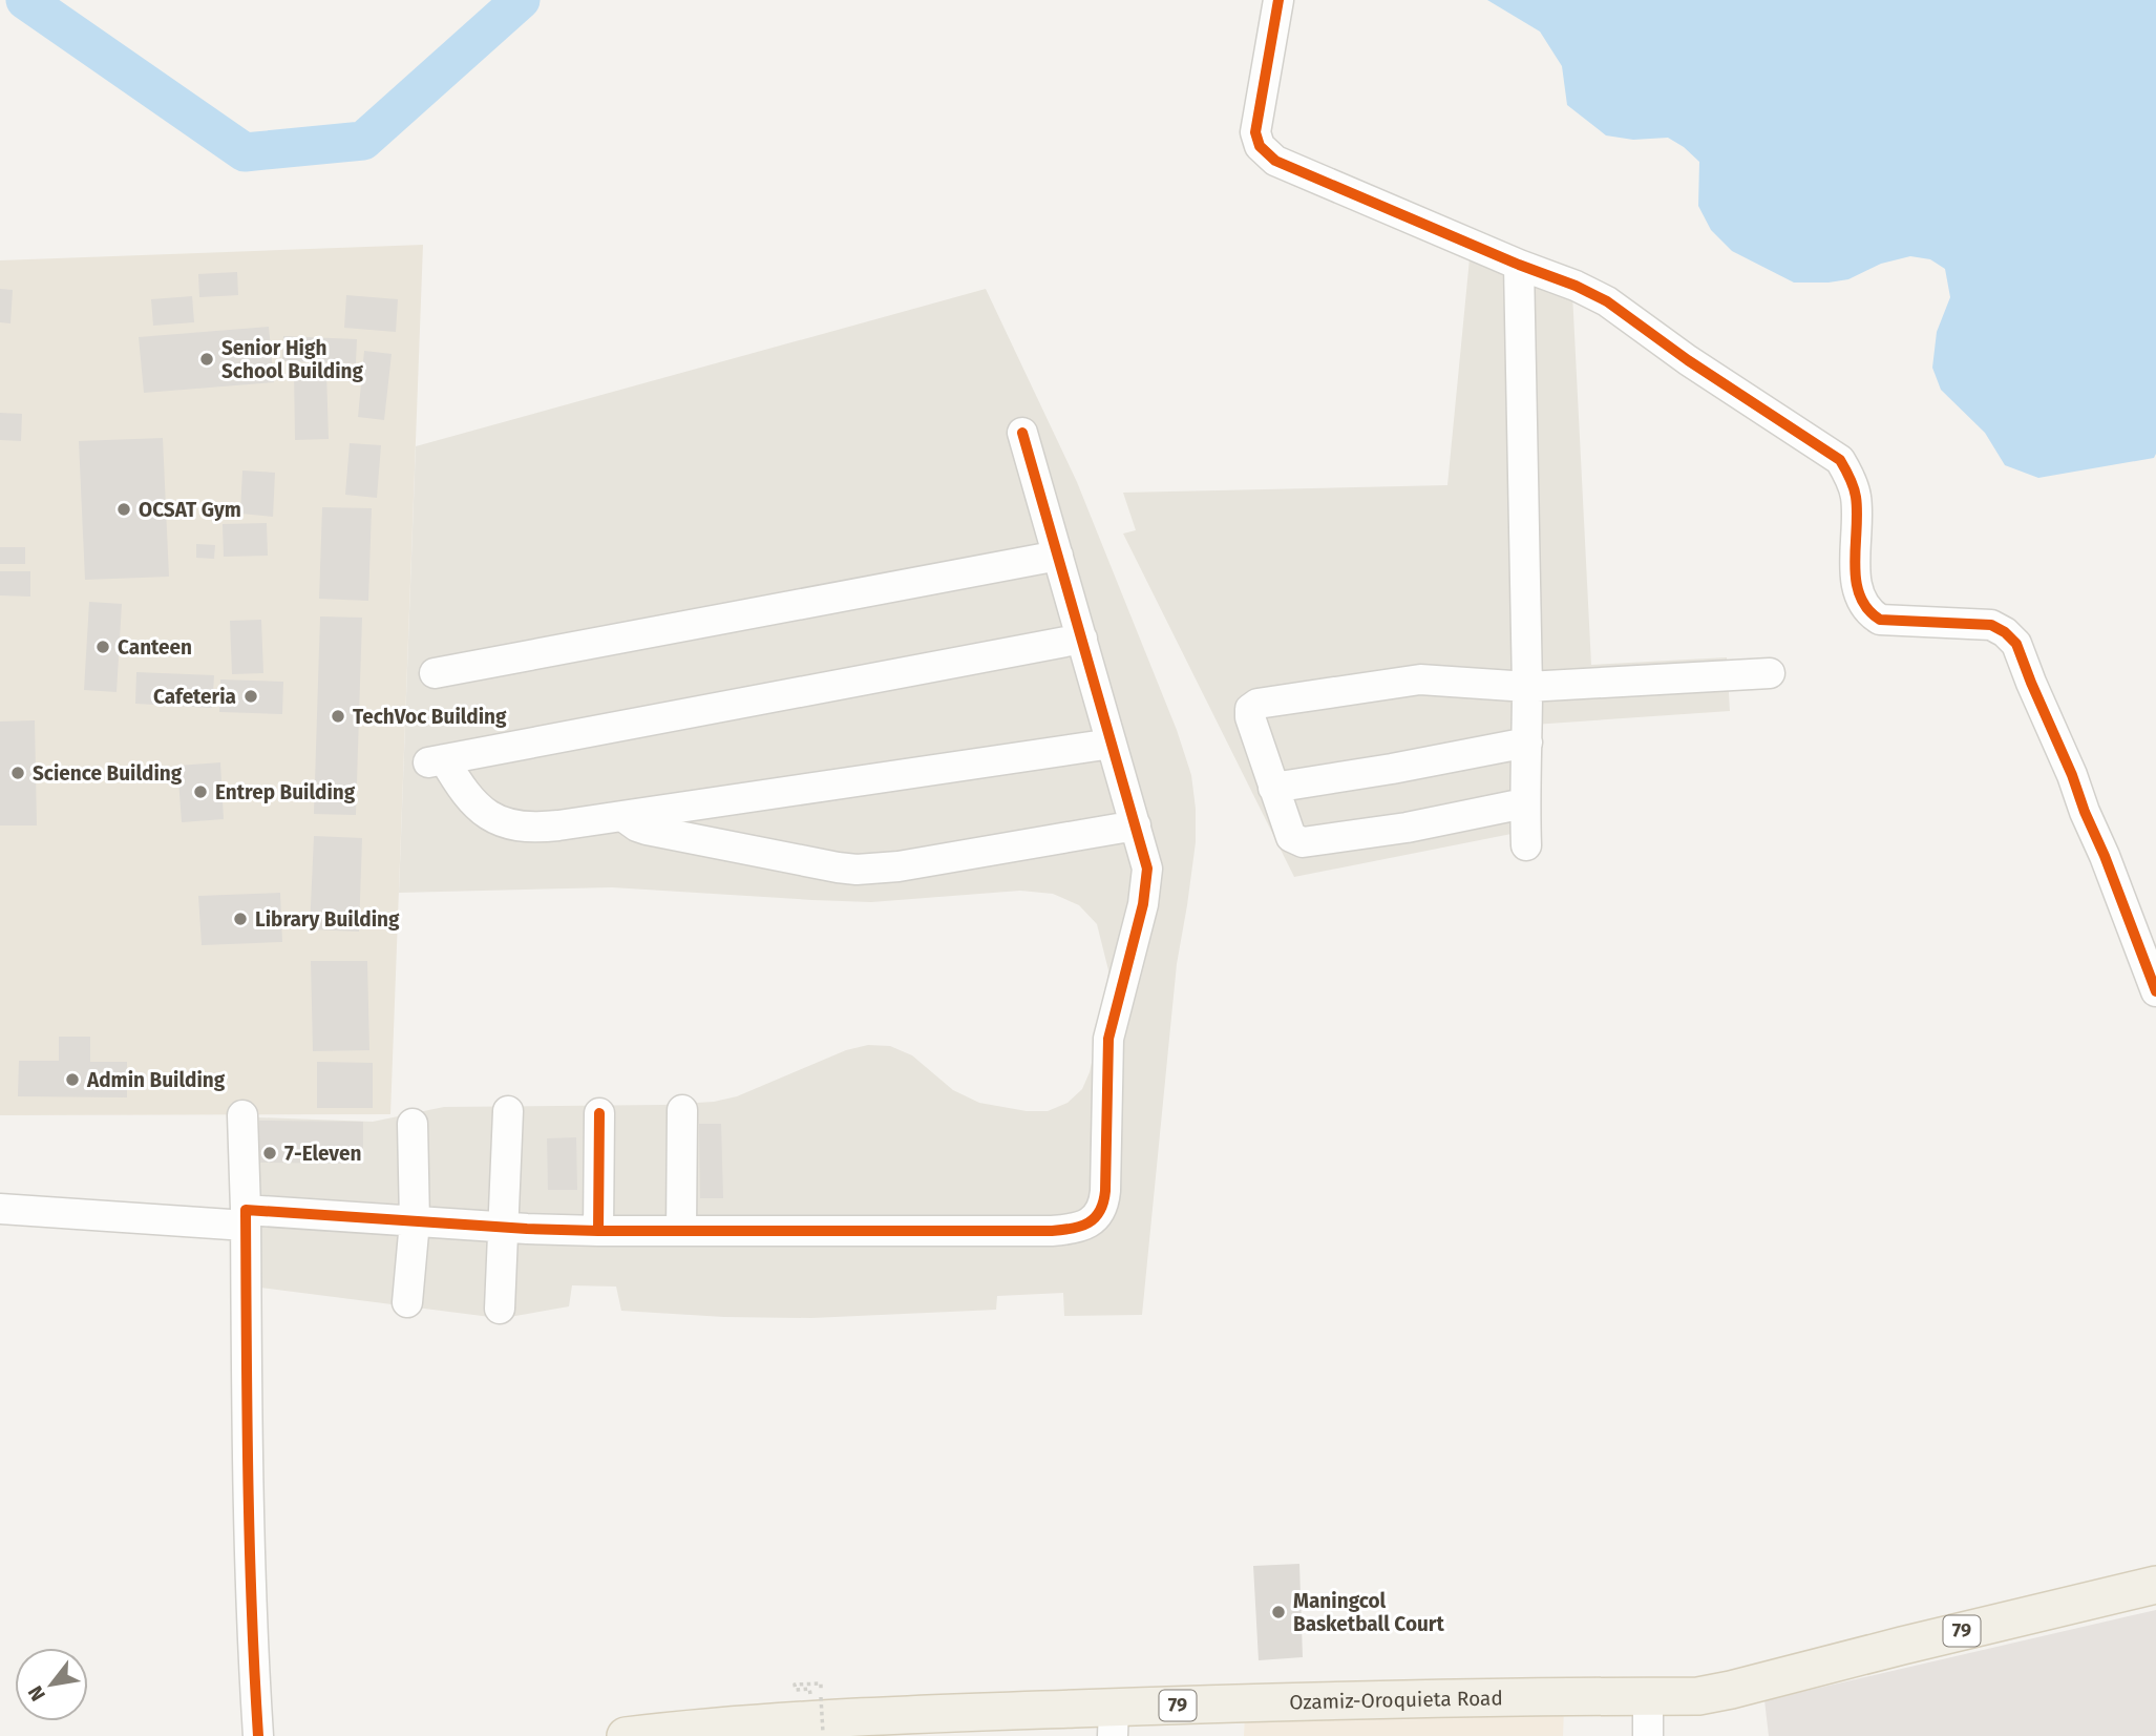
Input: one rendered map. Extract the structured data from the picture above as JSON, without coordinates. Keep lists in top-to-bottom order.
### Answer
{
  "streets": {
    "main road": ["79", "Ozamiz-Oroquieta Road"]
  },
  "places": [
    "Senior High School Building",
    "OCSAT Gym",
    "Canteen",
    "Cafeteria",
    "TechVoc Building",
    "Science Building",
    "Entrep Building",
    "Library Building",
    "Admin Building",
    "7-Eleven",
    "Maningcol Basketball Court"
  ],
  "north": "bottom left"
}
